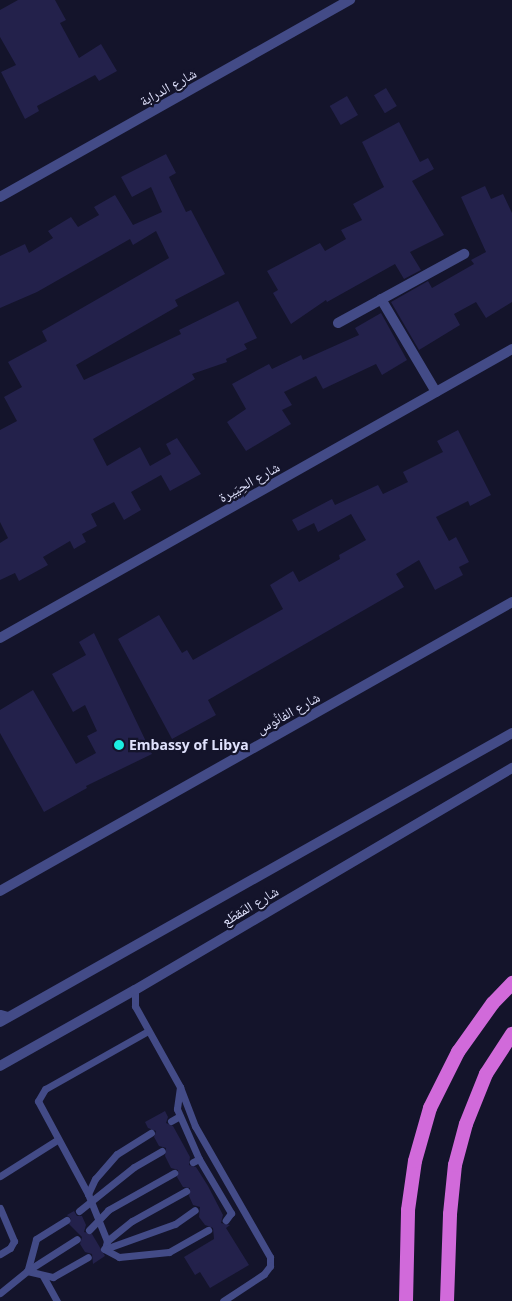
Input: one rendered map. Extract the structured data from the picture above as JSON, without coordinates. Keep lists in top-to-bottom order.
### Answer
{
  "streets": {
    "street": [
      "شارع الدرابة",
      "شارع الحِيَيرة",
      "شارع الفانُوس",
      "شارع المَقطَع"
    ]
  },
  "places": ["Embassy of Libya"]
}
